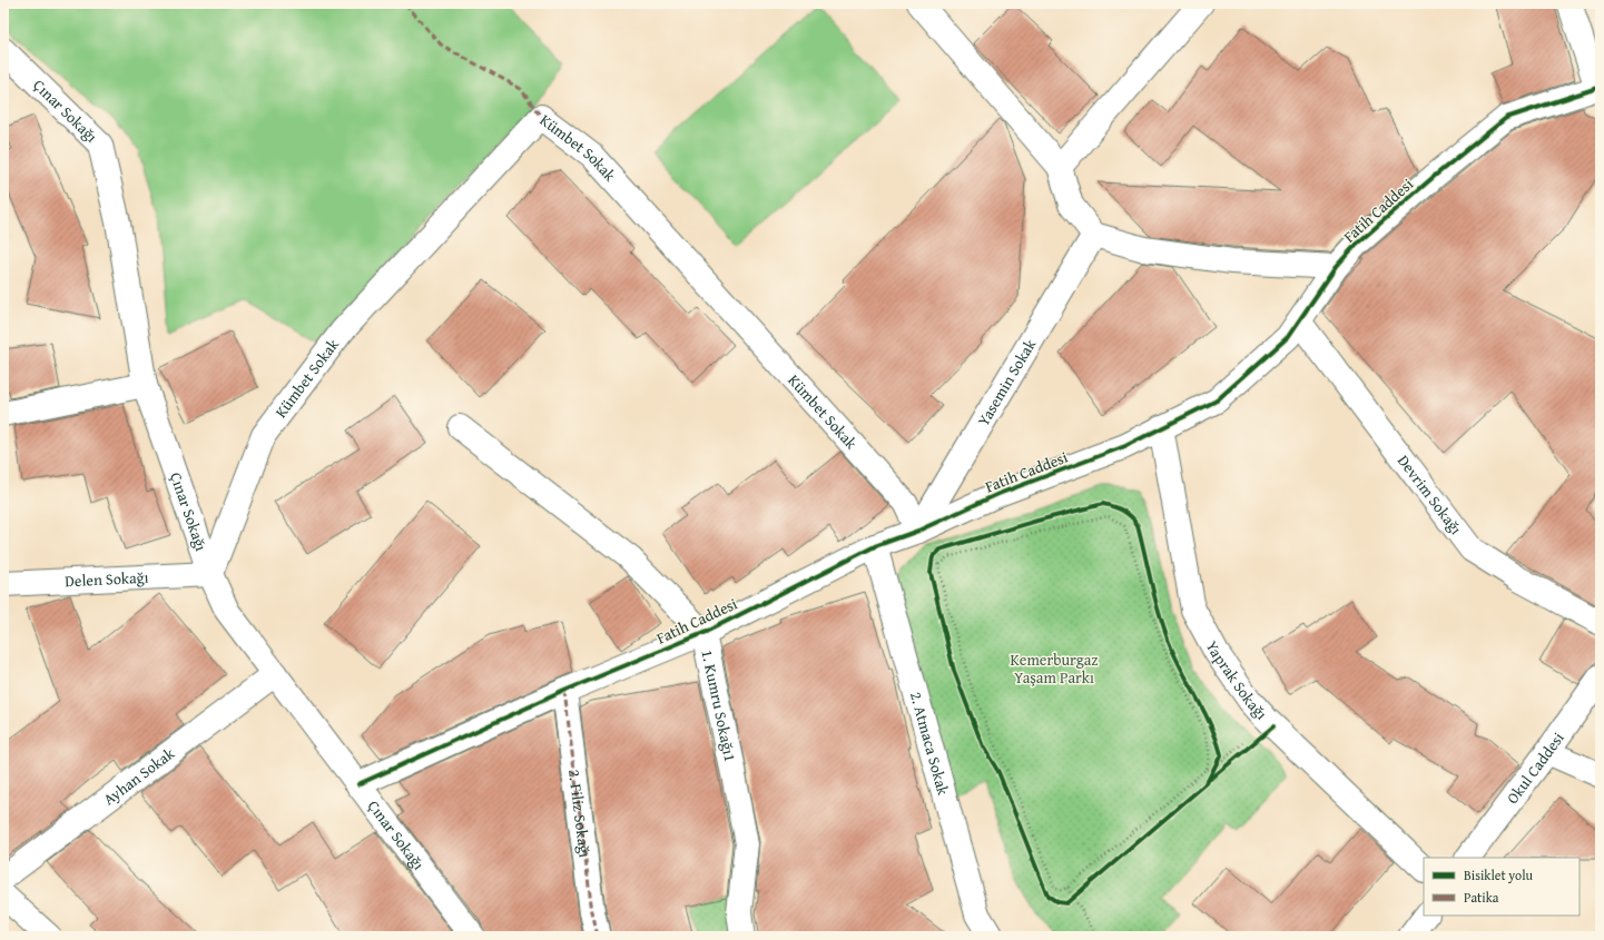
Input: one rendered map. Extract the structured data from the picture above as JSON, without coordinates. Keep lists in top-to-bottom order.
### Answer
{
  "streets": {
    "street": [
      "Çınar Sokağı",
      "Kümbet Sokak",
      "Fatih Caddesi",
      "Yasemin Sokak",
      "Devrim Sokağı",
      "Delen Sokağı",
      "Yaprak Sokağı",
      "1. Kumru Sokağı1",
      "2. Atmaca Sokak",
      "Okul Caddesi",
      "Ayhan Sokak",
      "2. Filiz Sokağı"
    ]
  },
  "crossings": [
    ["Çınar Sokağı", "Kümbet Sokak"],
    ["Çınar Sokağı", "Fatih Caddesi"],
    ["Çınar Sokağı", "Delen Sokağı"],
    ["Çınar Sokağı", "Ayhan Sokak"],
    ["Kümbet Sokak", "Fatih Caddesi"],
    ["Kümbet Sokak", "Yasemin Sokak"],
    ["Kümbet Sokak", "Delen Sokağı"],
    ["Fatih Caddesi", "Yasemin Sokak"],
    ["Fatih Caddesi", "Devrim Sokağı"],
    ["Fatih Caddesi", "Yaprak Sokağı"],
    ["Fatih Caddesi", "1. Kumru Sokağı1"],
    ["Fatih Caddesi", "2. Atmaca Sokak"],
    ["Fatih Caddesi", "2. Filiz Sokağı"]
  ],
  "parks": ["Kemerburgaz Yaşam Parkı"],
  "legend": ["Bisiklet yolu", "Patika"]
}
